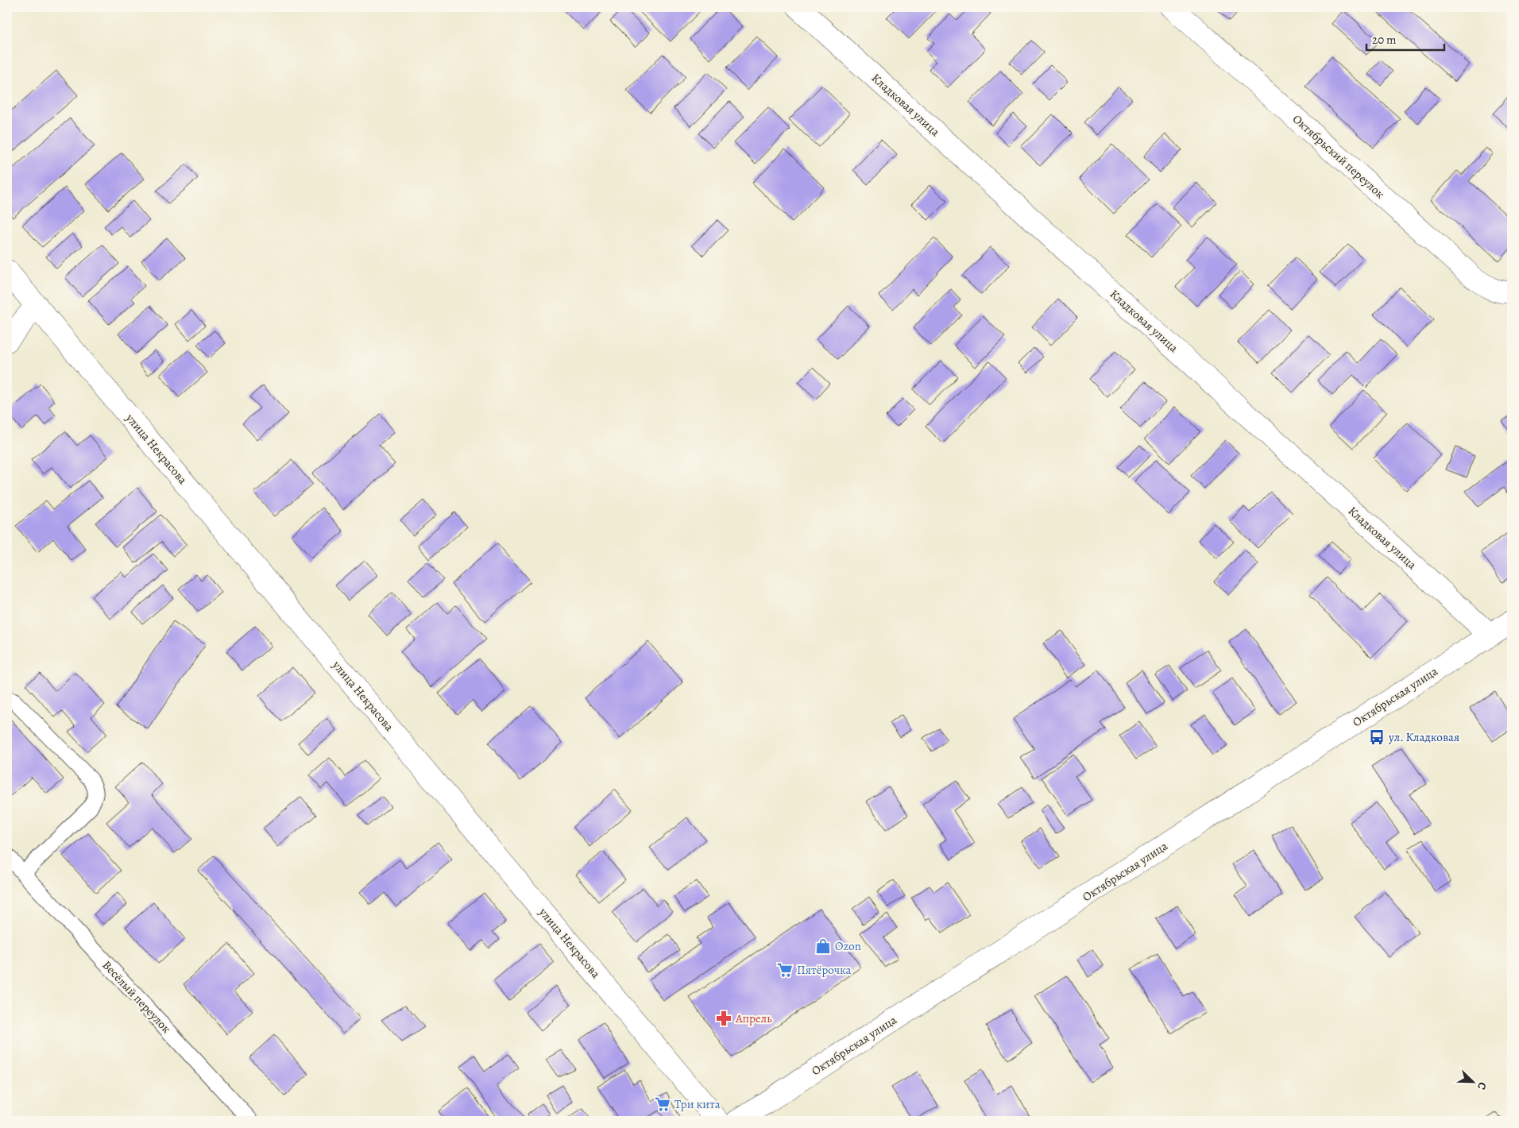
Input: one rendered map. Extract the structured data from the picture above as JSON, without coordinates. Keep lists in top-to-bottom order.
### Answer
{
  "streets": {
    "street": [
      "Кладковая улица",
      "Октябрьский переулок",
      "улица Некрасова",
      "Октябрьская улица"
    ],
    "lane": ["Весёлый переулок"]
  },
  "crossings": [
    ["Кладковая улица", "Октябрьская улица"]
  ],
  "places": {
    "bus stop": ["ул. Кладковая"],
    "shop": ["Ozon"],
    "supermarket": ["Пятёрочка", "Три кита"],
    "pharmacy": ["Апрель"]
  },
  "scale_bar": "20 m",
  "north": "bottom right"
}
